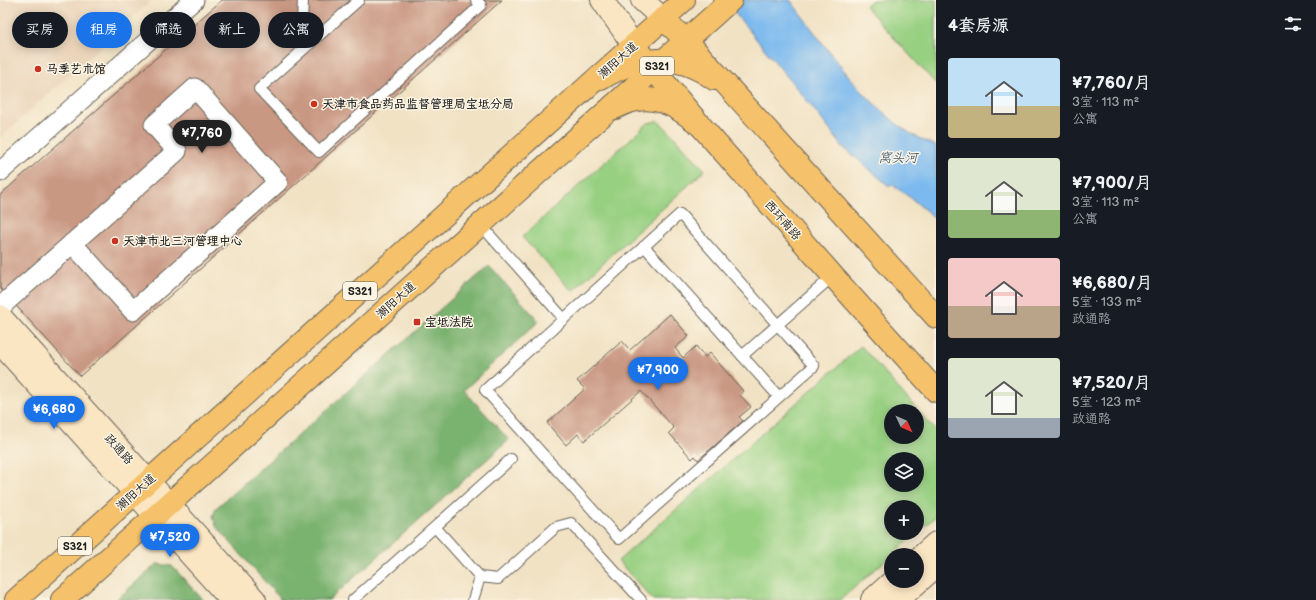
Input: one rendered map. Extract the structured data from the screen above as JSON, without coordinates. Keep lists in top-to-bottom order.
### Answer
{
  "streets": {
    "main road": ["潮阳大道", "S321", "西环南路"],
    "street": ["政通路"]
  },
  "crossings": [
    ["潮阳大道", "西环南路"],
    ["潮阳大道", "政通路"]
  ],
  "water": ["窝头河"],
  "places": {
    "other": ["马季艺术馆", "天津市食品药品监督管理局宝坻分局", "天津市北三河管理中心"],
    "transit": ["宝坻法院"]
  },
  "north": "bottom right",
  "page": {
    "heading": "4套房源",
    "chip": [
      "买房",
      "租房",
      "筛选",
      "新上",
      "公寓"
    ],
    "list": [
      {
        "name": "¥7,760/月",
        "note": "3室 · 113 m² · 公寓"
      },
      {
        "name": "¥7,900/月",
        "note": "3室 · 113 m² · 公寓"
      },
      {
        "name": "¥6,680/月",
        "note": "5室 · 133 m² · 政通路"
      },
      {
        "name": "¥7,520/月",
        "note": "5室 · 123 m² · 政通路"
      }
    ],
    "price": [
      "¥7,760",
      "¥7,900",
      "¥6,680",
      "¥7,520"
    ],
    "map_buttons": ["+", "−"]
  }
}
